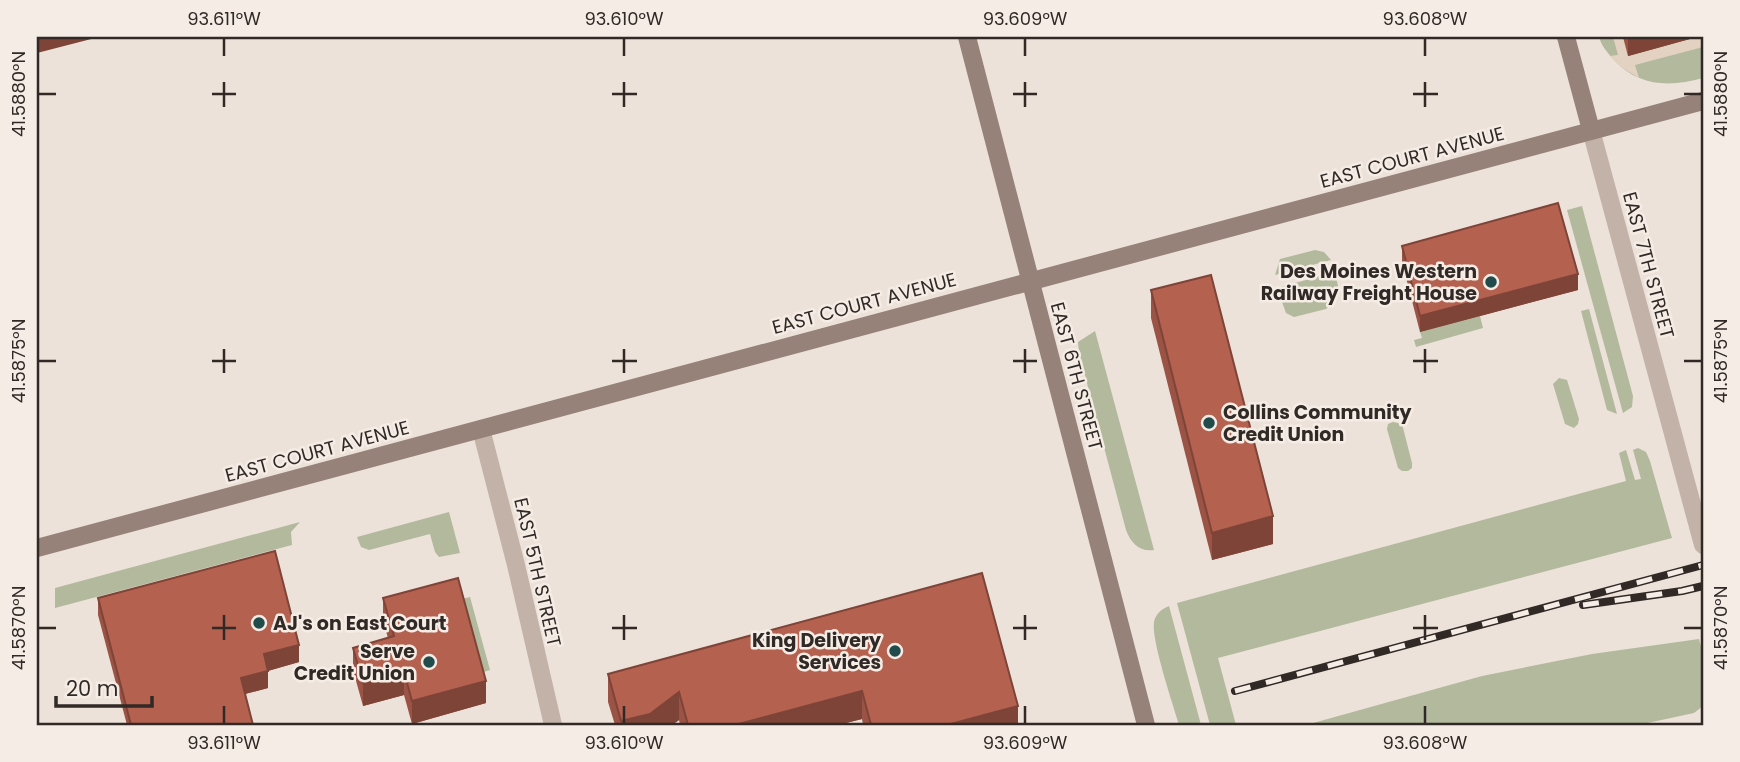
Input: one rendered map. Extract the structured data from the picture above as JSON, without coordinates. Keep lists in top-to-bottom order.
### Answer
{
  "streets": {
    "street": [
      "EAST COURT AVENUE",
      "EAST 7TH STREET",
      "EAST 6TH STREET",
      "EAST 5TH STREET"
    ]
  },
  "crossings": [
    ["EAST COURT AVENUE", "EAST 7TH STREET"],
    ["EAST COURT AVENUE", "EAST 6TH STREET"],
    ["EAST COURT AVENUE", "EAST 5TH STREET"]
  ],
  "places": [
    "Des Moines Western Railway Freight House",
    "Collins Community Credit Union",
    "AJ's on East Court",
    "King Delivery Services",
    "Serve Credit Union"
  ],
  "scale_bar": "20 m",
  "coordinates": [
    "93.611°W",
    "93.610°W",
    "93.609°W",
    "93.608°W",
    "41.5880°N",
    "41.5875°N",
    "41.5870°N"
  ]
}
